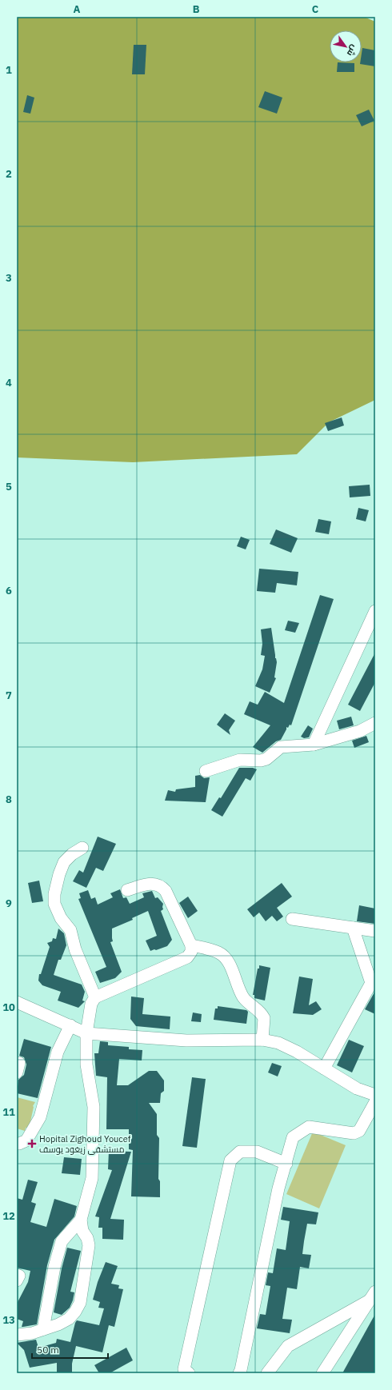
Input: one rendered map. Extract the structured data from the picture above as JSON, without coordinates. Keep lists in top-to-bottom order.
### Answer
{
  "places": {
    "health": ["Hopital Zighoud Youcef مستشفى زيغود يوسف"]
  },
  "scale_bar": "50 m",
  "north": "bottom right",
  "grid": {
    "columns": ["A", "B", "C"],
    "rows": [
      "1",
      "2",
      "3",
      "4",
      "5",
      "6",
      "7",
      "8",
      "9",
      "10",
      "11",
      "12",
      "13"
    ]
  }
}
